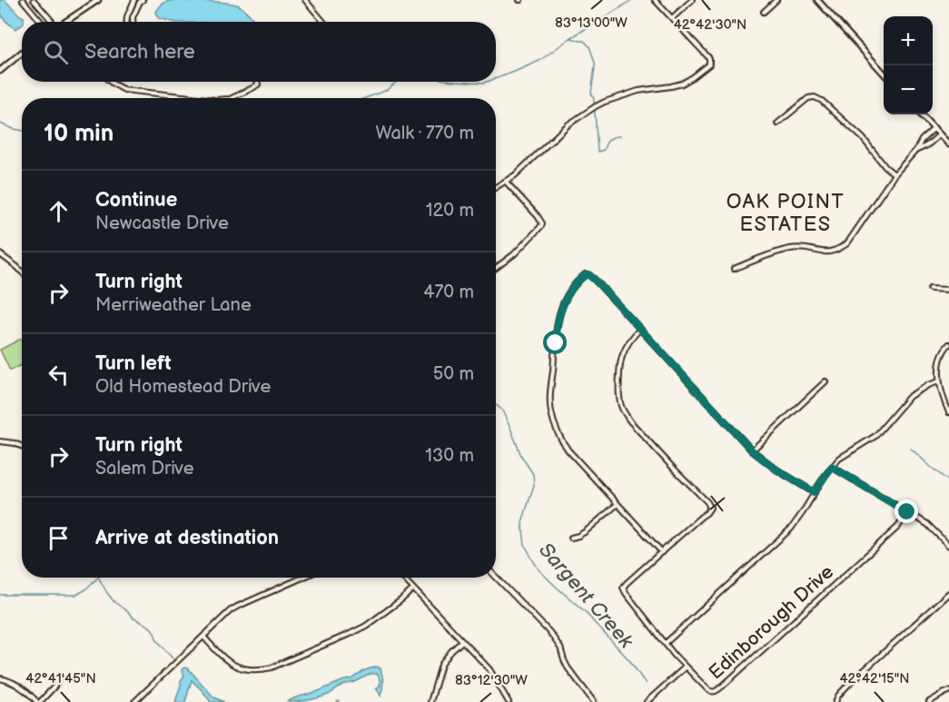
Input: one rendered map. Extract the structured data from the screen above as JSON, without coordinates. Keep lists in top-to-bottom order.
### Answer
{
  "streets": {
    "street": ["Edinborough Drive"]
  },
  "districts": ["OAK POINT ESTATES"],
  "water": ["Sargent Creek"],
  "page": {
    "map_buttons": ["+", "−"],
    "search": "Search here",
    "heading": ["10 min", "Walk · 770 m"],
    "list": [
      ["Continue", "Newcastle Drive", "120 m"],
      ["Turn right", "Merriweather Lane", "470 m"],
      ["Turn left", "Old Homestead Drive", "50 m"],
      ["Turn right", "Salem Drive", "130 m"],
      "Arrive at destination"
    ]
  },
  "coordinates": [
    "83°13'00\"W",
    "42°42'30\"N",
    "42°41'45\"N",
    "42°42'15\"N",
    "83°12'30\"W"
  ]
}
